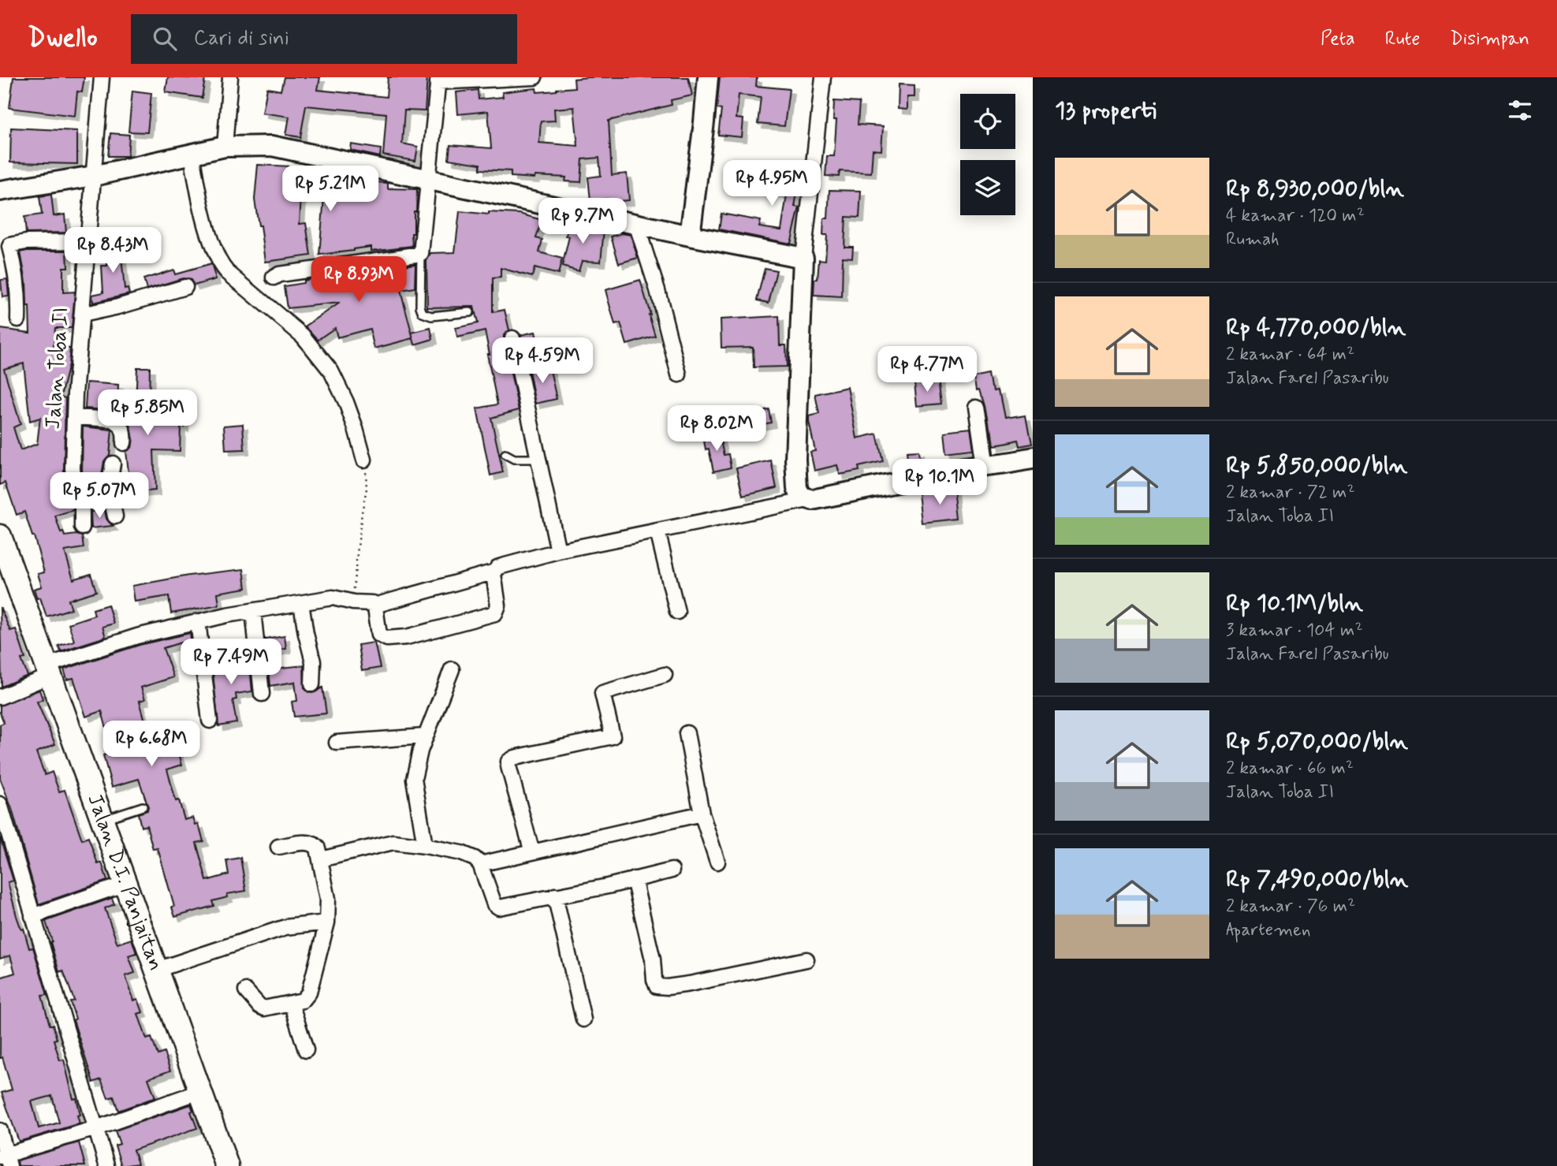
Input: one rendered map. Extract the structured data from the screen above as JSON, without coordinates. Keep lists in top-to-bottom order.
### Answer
{
  "streets": {
    "main road": ["Jalan D.I. Panjaitan"],
    "street": ["Jalan Toba II"]
  },
  "page": {
    "header": "Dwello",
    "search": "Cari di sini",
    "nav": ["Peta", "Rute", "Disimpan"],
    "heading": "13 properti",
    "list": [
      {
        "name": "Rp 8,930,000/bln",
        "note": "4 kamar · 120 m² · Rumah"
      },
      {
        "name": "Rp 4,770,000/bln",
        "note": "2 kamar · 64 m² · Jalan Farel Pasaribu"
      },
      {
        "name": "Rp 5,850,000/bln",
        "note": "2 kamar · 72 m² · Jalan Toba II"
      },
      {
        "name": "Rp 10.1M/bln",
        "note": "3 kamar · 104 m² · Jalan Farel Pasaribu"
      },
      {
        "name": "Rp 5,070,000/bln",
        "note": "2 kamar · 66 m² · Jalan Toba II"
      },
      {
        "name": "Rp 7,490,000/bln",
        "note": "2 kamar · 76 m² · Apartemen"
      }
    ],
    "price": [
      "Rp 4.95M",
      "Rp 5.21M",
      "Rp 9.7M",
      "Rp 8.43M",
      "Rp 8.93M",
      "Rp 4.59M",
      "Rp 4.77M",
      "Rp 5.85M",
      "Rp 8.02M",
      "Rp 10.1M",
      "Rp 5.07M",
      "Rp 7.49M",
      "Rp 6.68M"
    ]
  }
}
